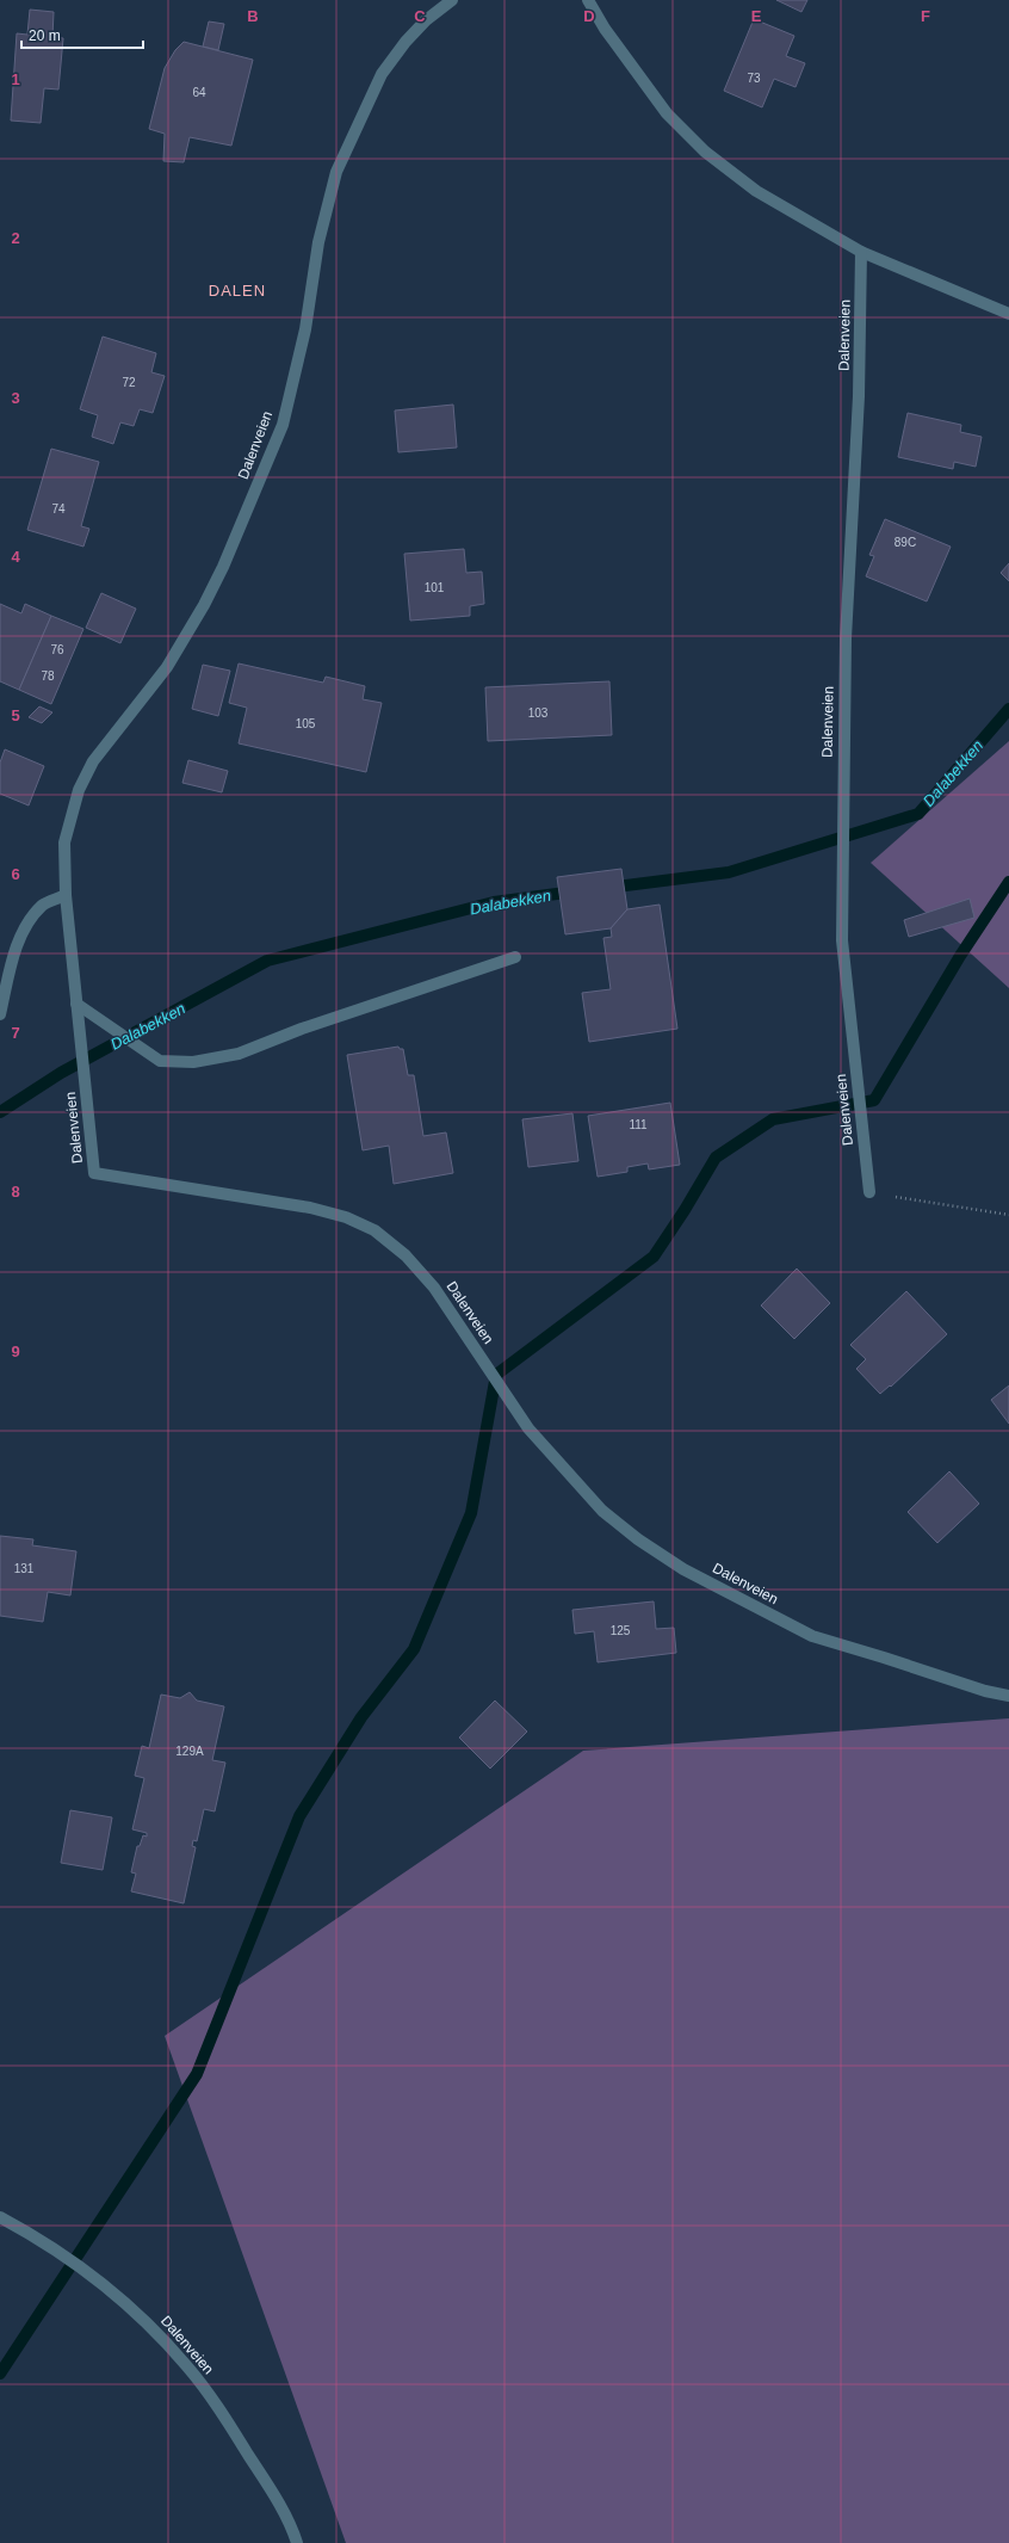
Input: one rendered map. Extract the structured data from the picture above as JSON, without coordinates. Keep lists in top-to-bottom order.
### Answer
{
  "streets": {
    "street": ["Dalenveien"]
  },
  "districts": ["DALEN"],
  "water": ["Dalabekken"],
  "house_numbers": [
    "73",
    "64",
    "72",
    "74",
    "89C",
    "101",
    "76",
    "78",
    "103",
    "105",
    "111",
    "131",
    "125",
    "129A"
  ],
  "scale_bar": "20 m",
  "grid": {
    "columns": [
      "B",
      "C",
      "D",
      "E",
      "F"
    ],
    "rows": [
      "1",
      "2",
      "3",
      "4",
      "5",
      "6",
      "7",
      "8",
      "9"
    ]
  }
}
